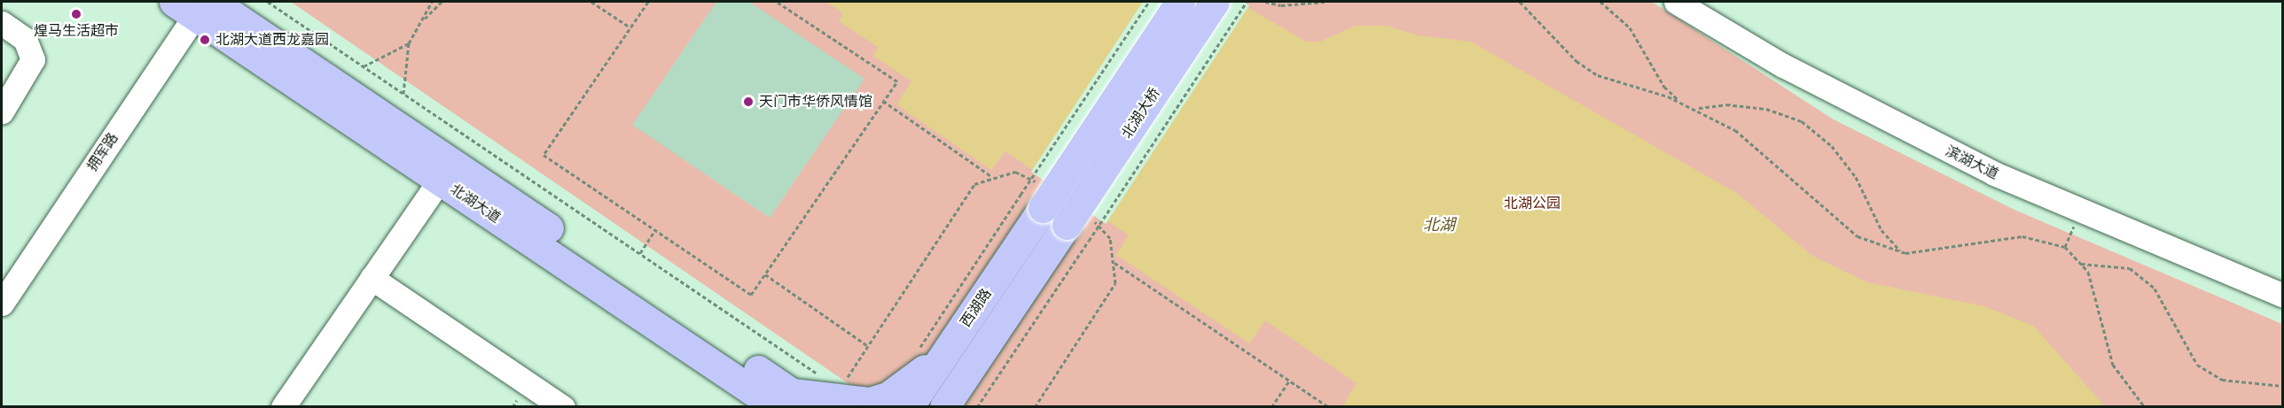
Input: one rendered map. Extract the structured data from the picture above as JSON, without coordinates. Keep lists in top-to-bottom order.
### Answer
{
  "streets": {
    "main road": ["北湖大桥", "北湖大道", "西湖路"],
    "street": ["拥军路", "滨湖大道"]
  },
  "crossings": [
    ["北湖大桥", "西湖路"],
    ["拥军路", "北湖大道"]
  ],
  "water": ["北湖"],
  "parks": ["北湖公园"],
  "places": ["煌马生活超市", "北湖大道西龙嘉园", "天门市华侨风情馆"]
}
